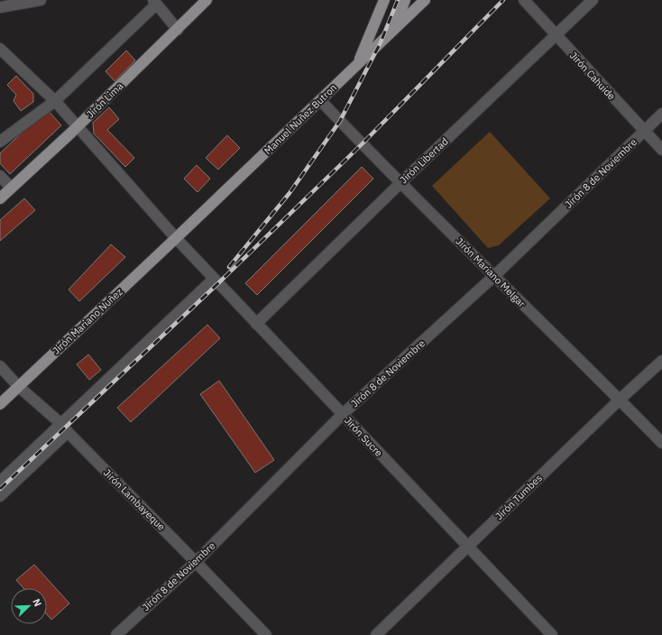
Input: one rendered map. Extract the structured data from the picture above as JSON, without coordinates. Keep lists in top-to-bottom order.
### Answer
{
  "streets": {
    "main road": ["Jirón Lima", "Manuel Nuñez Butron", "Jirón Mariano Nuñez"],
    "street": [
      "Jirón Cahuide",
      "Jirón Libertad",
      "Jirón 8 de Noviembre",
      "Jirón Mariano Melgar",
      "Jirón Sucre",
      "Jirón Tumbes",
      "Jirón Lambayeque"
    ]
  },
  "crossings": [
    ["Jirón Cahuide", "Jirón Libertad"],
    ["Jirón Cahuide", "Jirón 8 de Noviembre"],
    ["Jirón Lima", "Jirón Sucre"],
    ["Manuel Nuñez Butron", "Jirón Mariano Melgar"],
    ["Manuel Nuñez Butron", "Jirón Mariano Nuñez"],
    ["Manuel Nuñez Butron", "Jirón Sucre"],
    ["Jirón Libertad", "Jirón Mariano Melgar"],
    ["Jirón Libertad", "Jirón Sucre"],
    ["Jirón 8 de Noviembre", "Jirón Mariano Melgar"],
    ["Jirón 8 de Noviembre", "Jirón Sucre"],
    ["Jirón 8 de Noviembre", "Jirón Lambayeque"],
    ["Jirón Mariano Melgar", "Jirón Tumbes"],
    ["Jirón Mariano Nuñez", "Jirón Sucre"],
    ["Jirón Mariano Nuñez", "Jirón Lambayeque"],
    ["Jirón Sucre", "Jirón Tumbes"]
  ],
  "north": "top right"
}
